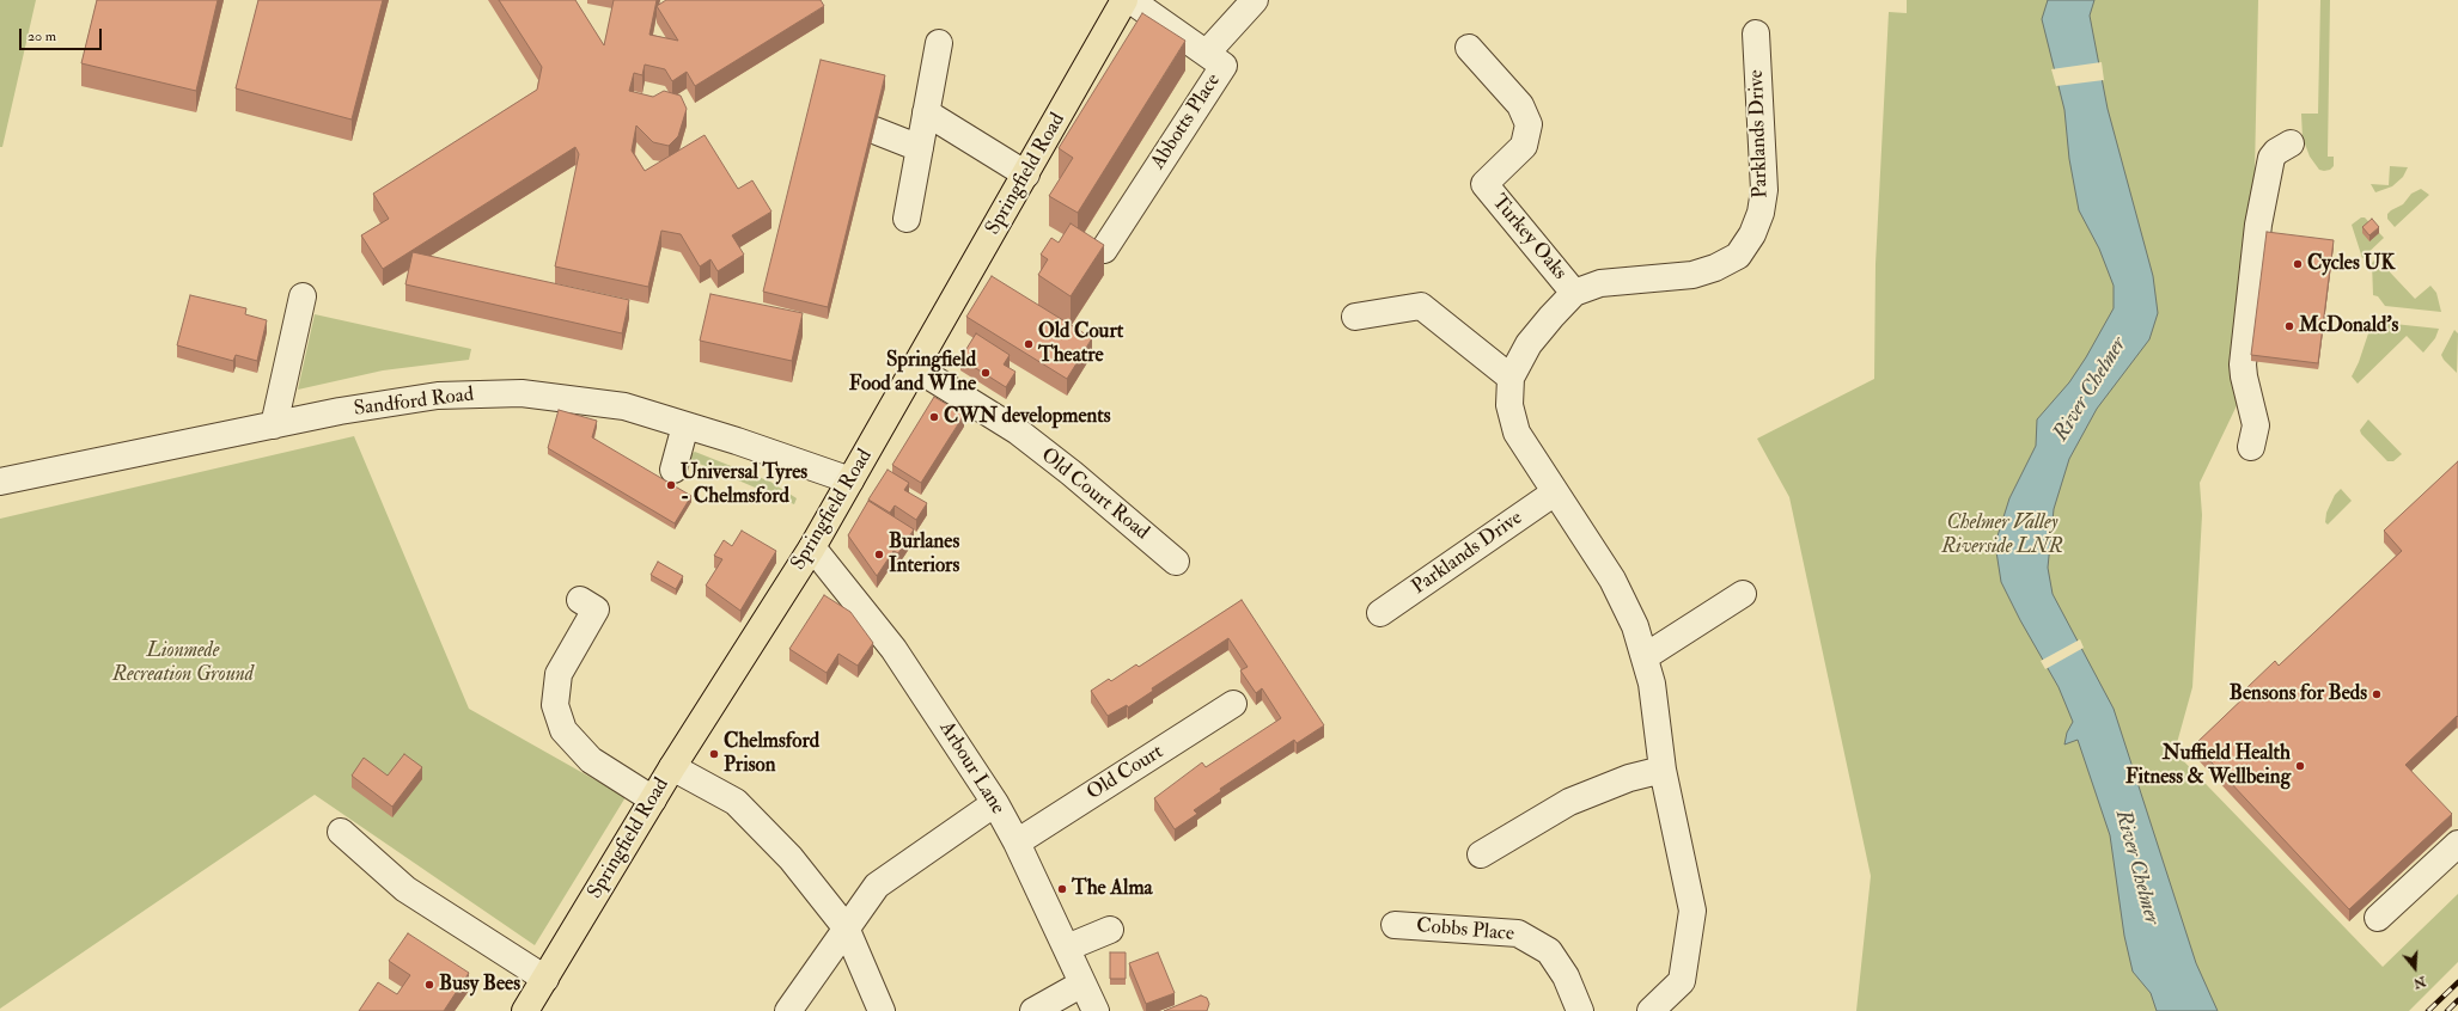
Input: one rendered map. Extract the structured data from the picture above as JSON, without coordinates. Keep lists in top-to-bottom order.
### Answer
{
  "streets": {
    "main road": ["Springfield Road"],
    "street": [
      "Abbotts Place",
      "Parklands Drive",
      "Turkey Oaks",
      "Sandford Road",
      "Old Court Road",
      "Arbour Lane",
      "Old Court",
      "Cobbs Place"
    ]
  },
  "crossings": [
    ["Parklands Drive", "Turkey Oaks"],
    ["Springfield Road", "Sandford Road"],
    ["Springfield Road", "Old Court Road"],
    ["Springfield Road", "Arbour Lane"],
    ["Arbour Lane", "Old Court"]
  ],
  "water": ["River Chelmer"],
  "parks": ["Chelmer Valley Riverside LNR", "Lionmede Recreation Ground"],
  "places": [
    "Cycles UK",
    "McDonald's",
    "Old Court Theatre",
    "Springfield Food and WIne",
    "CWN developments",
    "Universal Tyres - Chelmsford",
    "Burlanes Interiors",
    "Bensons for Beds",
    "Chelmsford Prison",
    "Nuffield Health Fitness & Wellbeing",
    "The Alma",
    "Busy Bees"
  ],
  "scale_bar": "20 m",
  "north": "bottom"
}
